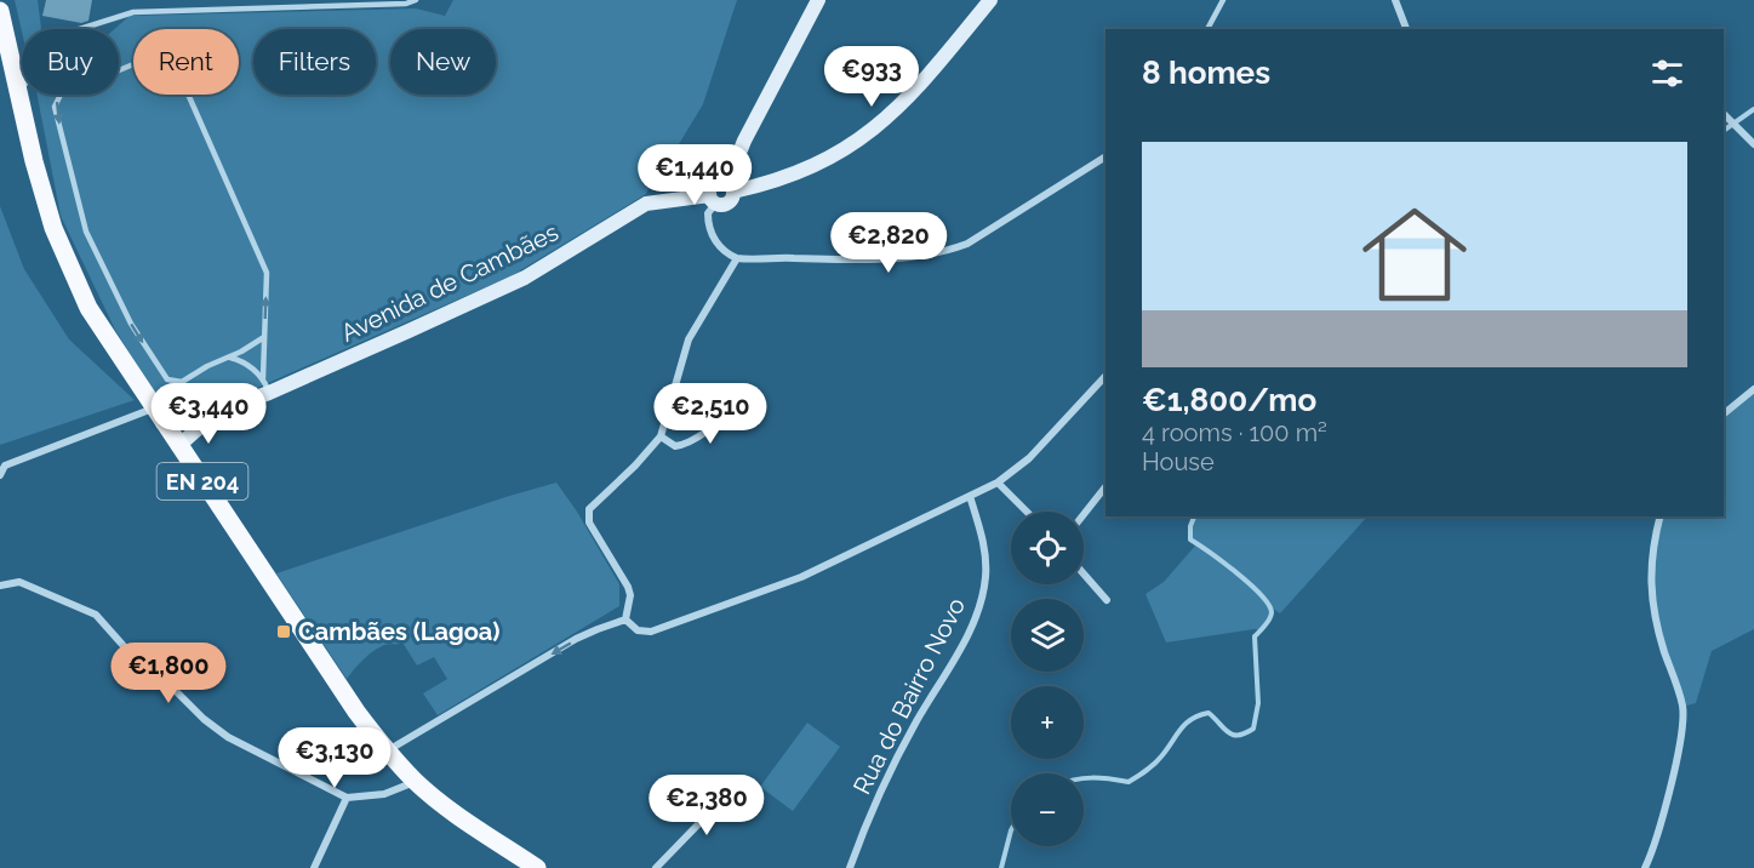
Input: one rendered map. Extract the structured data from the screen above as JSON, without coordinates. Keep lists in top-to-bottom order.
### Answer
{
  "streets": {
    "main road": ["EN 204"],
    "street": ["Avenida de Cambães", "Rua do Bairro Novo"]
  },
  "crossings": [
    ["Avenida de Cambães", "EN 204"]
  ],
  "places": {
    "transit": ["Cambães (Lagoa)"]
  },
  "page": {
    "chip": [
      "Buy",
      "Rent",
      "Filters",
      "New"
    ],
    "heading": "8 homes",
    "price": [
      "€933",
      "€1,440",
      "€2,820",
      "€3,440",
      "€2,510",
      "€1,800",
      "€3,130",
      "€2,380"
    ],
    "list": [
      {
        "name": "€1,800/mo",
        "note": "4 rooms · 100 m² · House"
      }
    ],
    "map_buttons": ["+", "−"]
  }
}
